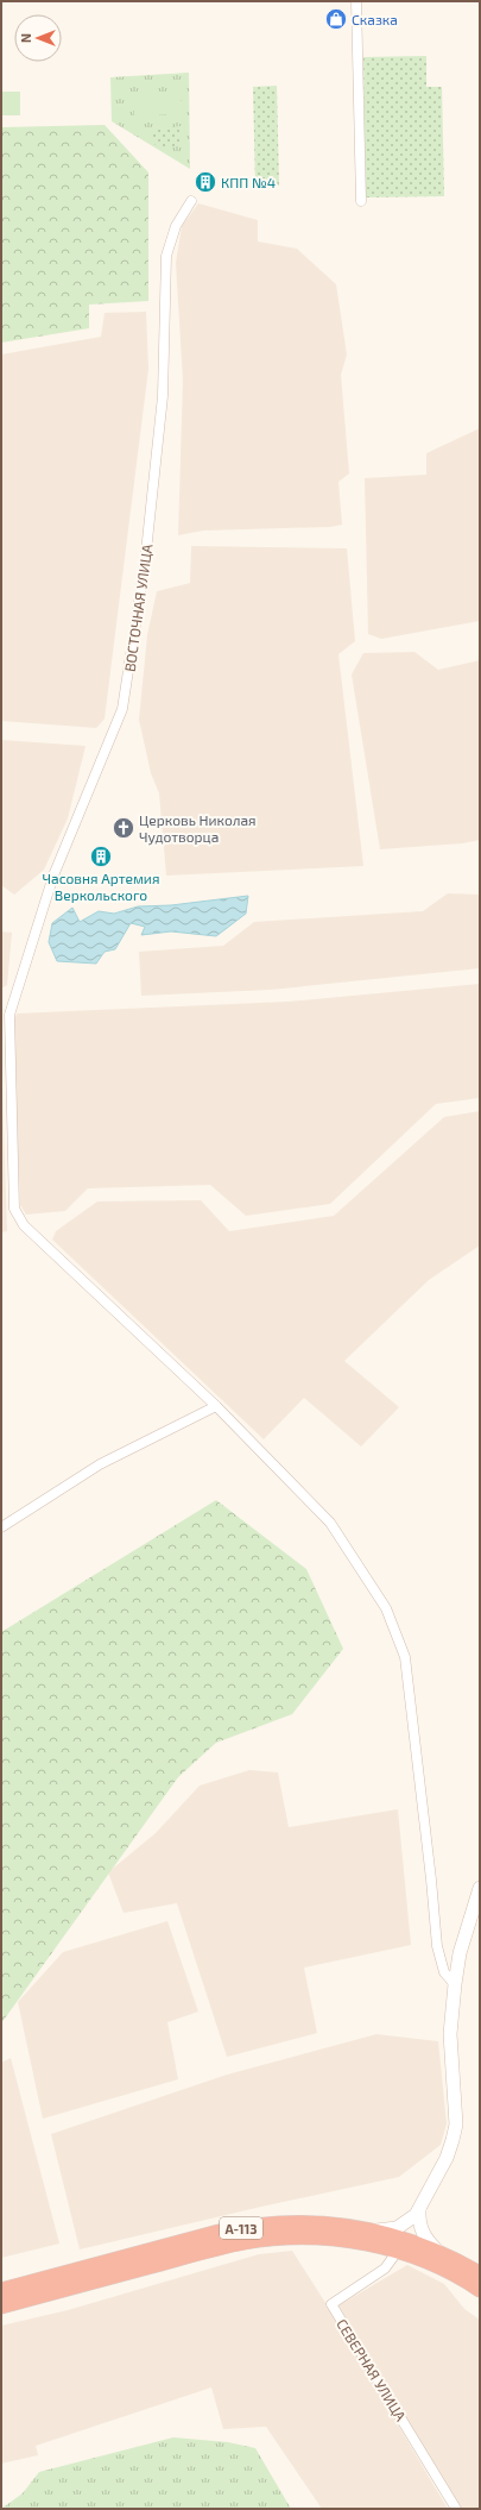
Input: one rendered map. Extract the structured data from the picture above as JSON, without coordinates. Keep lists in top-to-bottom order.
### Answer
{
  "streets": {
    "highway": ["А-113"],
    "street": ["ВОСТОЧНАЯ УЛИЦА", "СЕВЕРНАЯ УЛИЦА"]
  },
  "crossings": [
    ["А-113", "СЕВЕРНАЯ УЛИЦА"]
  ],
  "places": {
    "shop": ["Сказка"],
    "building": ["КПП №4", "Часовня Артемия Веркольского"],
    "church": ["Церковь Николая Чудотворца"]
  },
  "north": "left"
}
